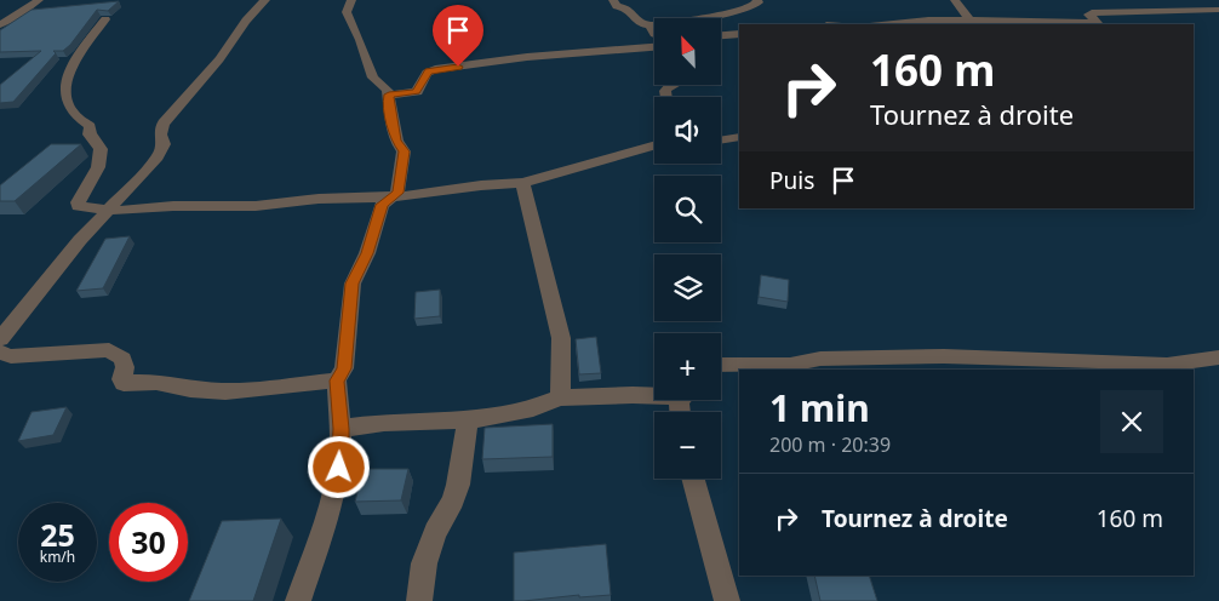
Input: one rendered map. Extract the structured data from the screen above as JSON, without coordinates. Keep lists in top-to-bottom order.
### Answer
{
  "north": "top left",
  "page": {
    "map_buttons": ["+", "−"],
    "turn": ["160 m", "Tournez à droite"],
    "then": "Puis",
    "heading": ["1 min", "200 m · 20:39"],
    "list": [
      {
        "name": "Tournez à droite",
        "value": "160 m"
      }
    ],
    "speed": "25 km/h",
    "limit": "30"
  }
}
